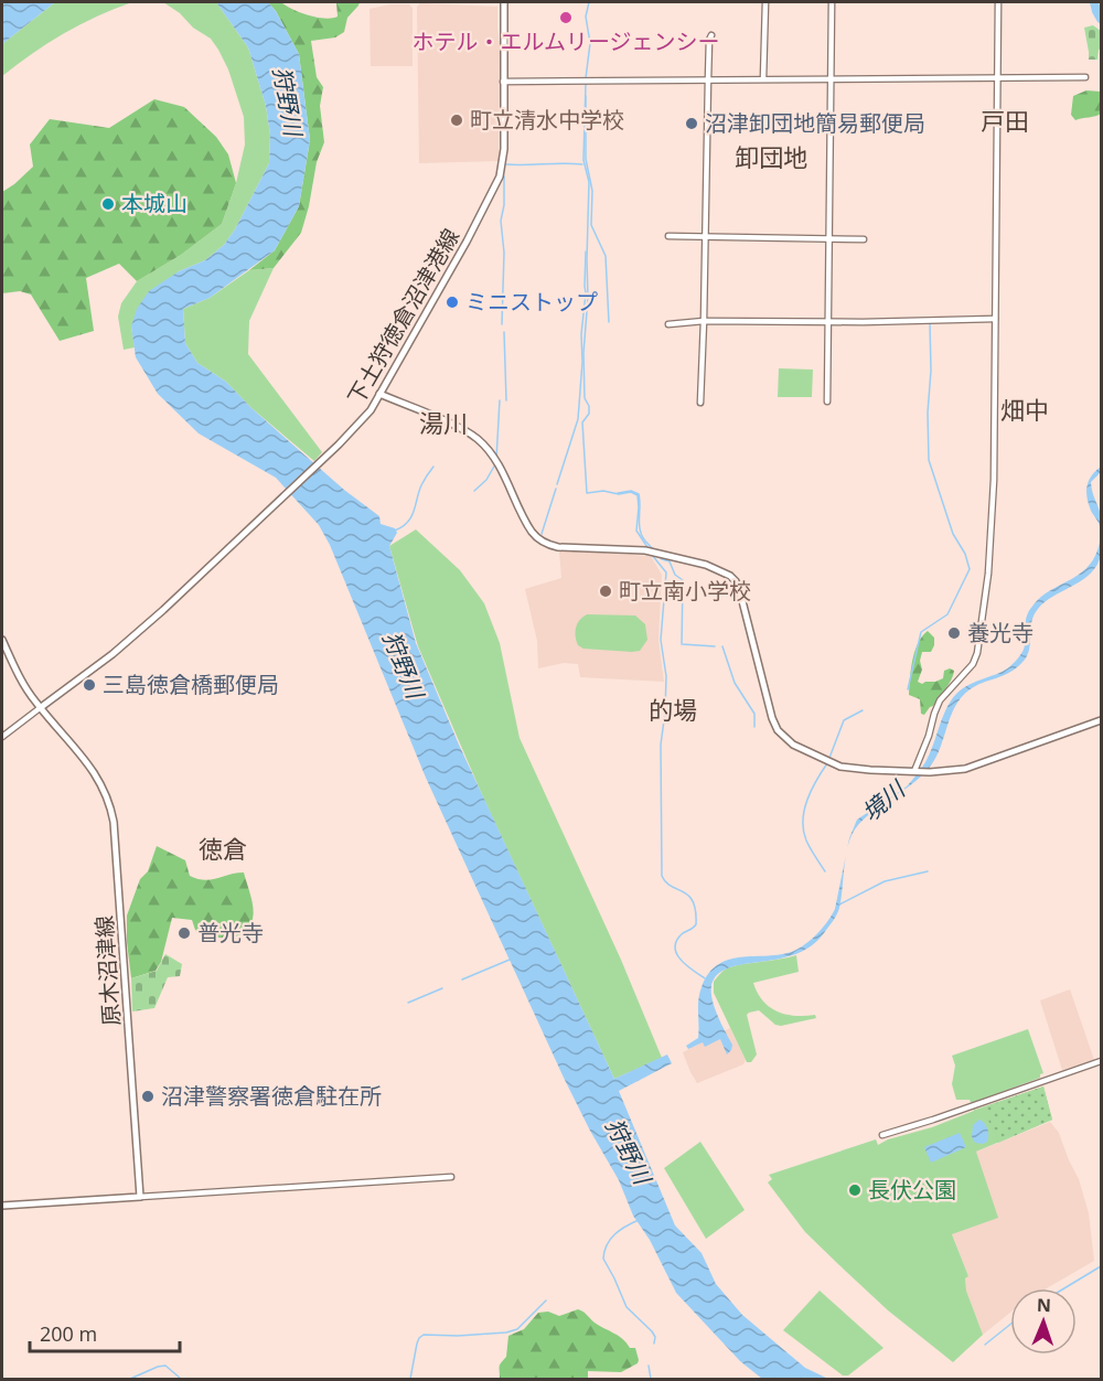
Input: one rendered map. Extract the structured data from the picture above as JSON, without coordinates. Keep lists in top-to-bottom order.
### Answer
{
  "streets": {
    "main road": ["下土狩徳倉沼津港線", "原木沼津線"]
  },
  "crossings": [
    ["下土狩徳倉沼津港線", "原木沼津線"]
  ],
  "districts": [
    "戸田",
    "卸団地",
    "畑中",
    "湯川",
    "的場",
    "徳倉"
  ],
  "water": ["狩野川", "境川"],
  "places": [
    "ホテル・エルムリージェンシー",
    "町立清水中学校",
    "沼津卸団地簡易郵便局",
    "本城山",
    "ミニストップ",
    "町立南小学校",
    "養光寺",
    "三島徳倉橋郵便局",
    "普光寺",
    "沼津警察署徳倉駐在所",
    "長伏公園"
  ],
  "scale_bar": "200 m",
  "north": "top"
}
